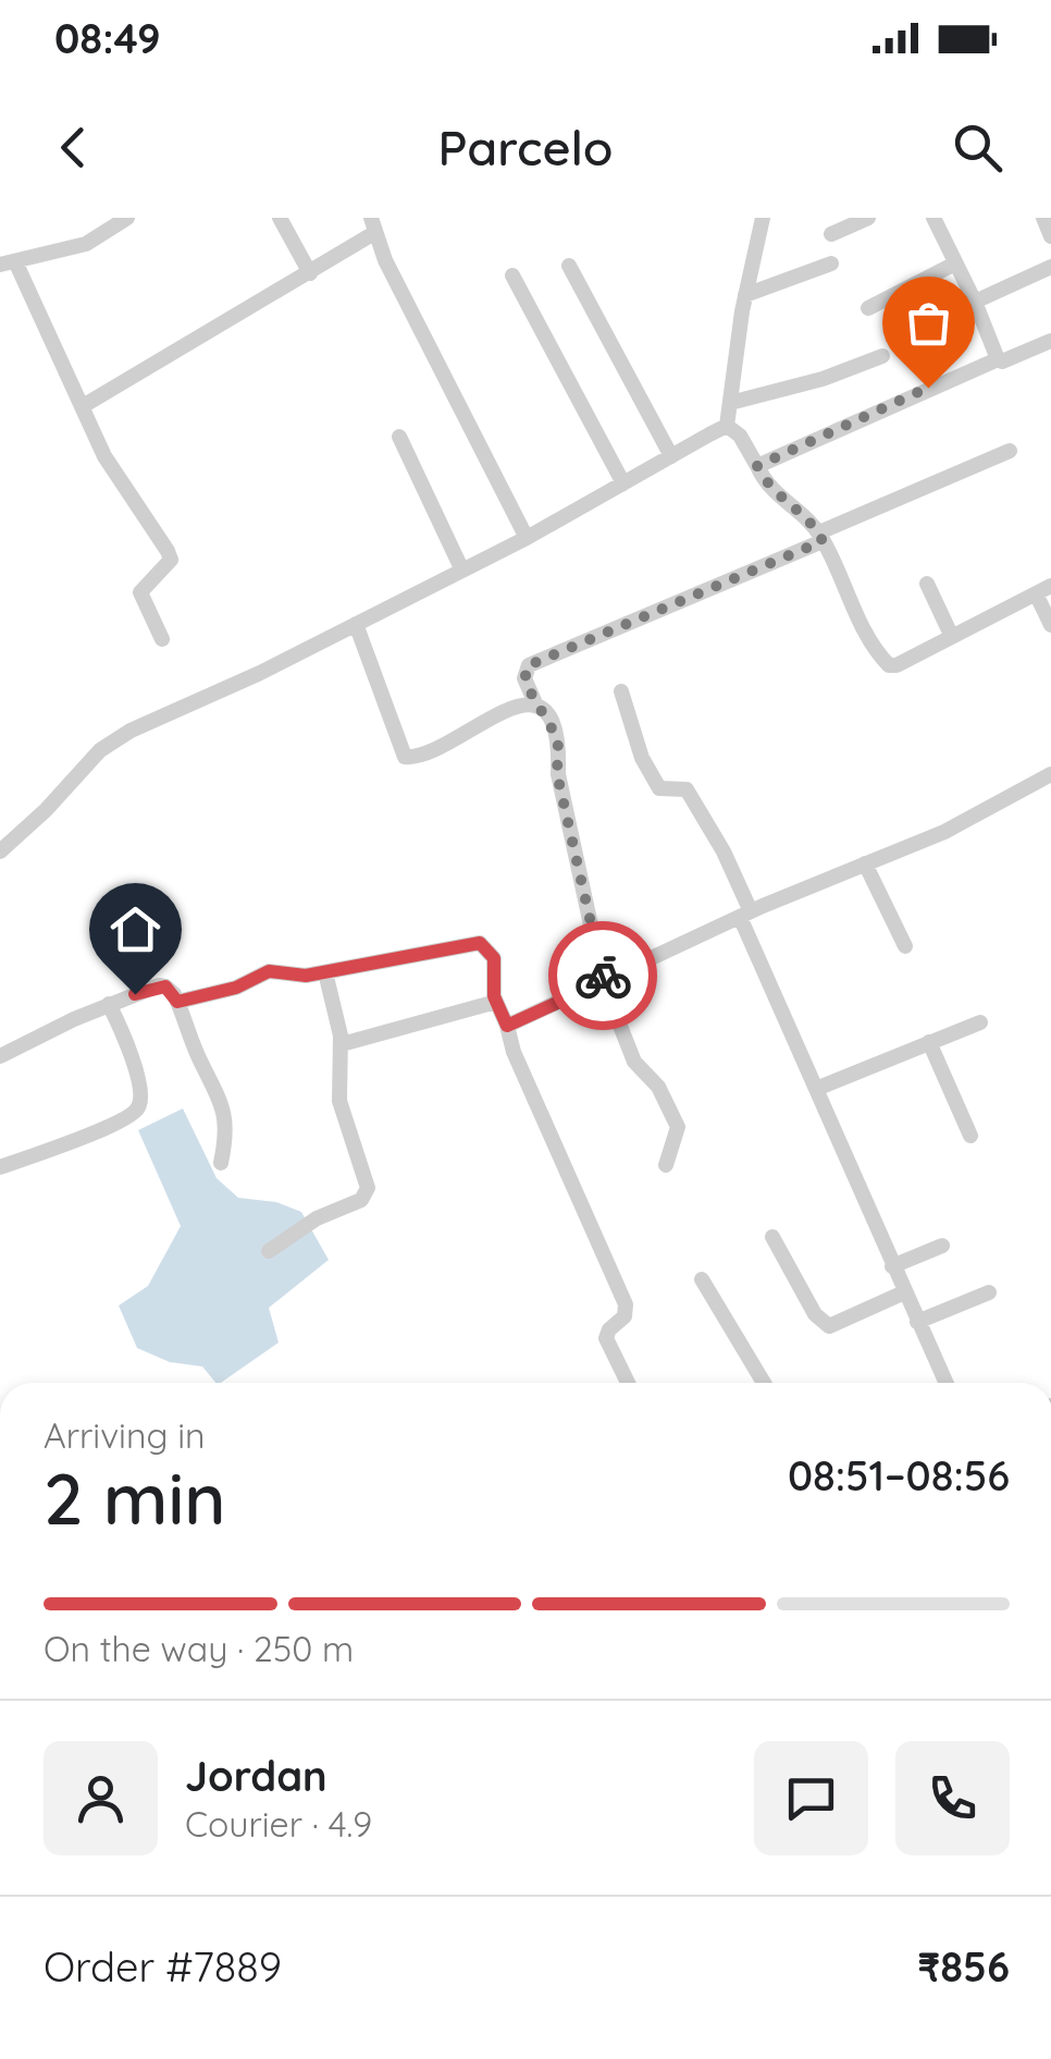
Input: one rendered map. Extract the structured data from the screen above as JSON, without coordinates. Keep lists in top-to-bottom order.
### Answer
{
  "page": {
    "status": "08:49",
    "header": "Parcelo",
    "heading": ["2 min", "Arriving in", "08:51–08:56"],
    "panel": [
      "Jordan",
      "Courier · 4.9",
      "Order #7889",
      "₹856"
    ],
    "bar": "On the way · 250 m"
  }
}
